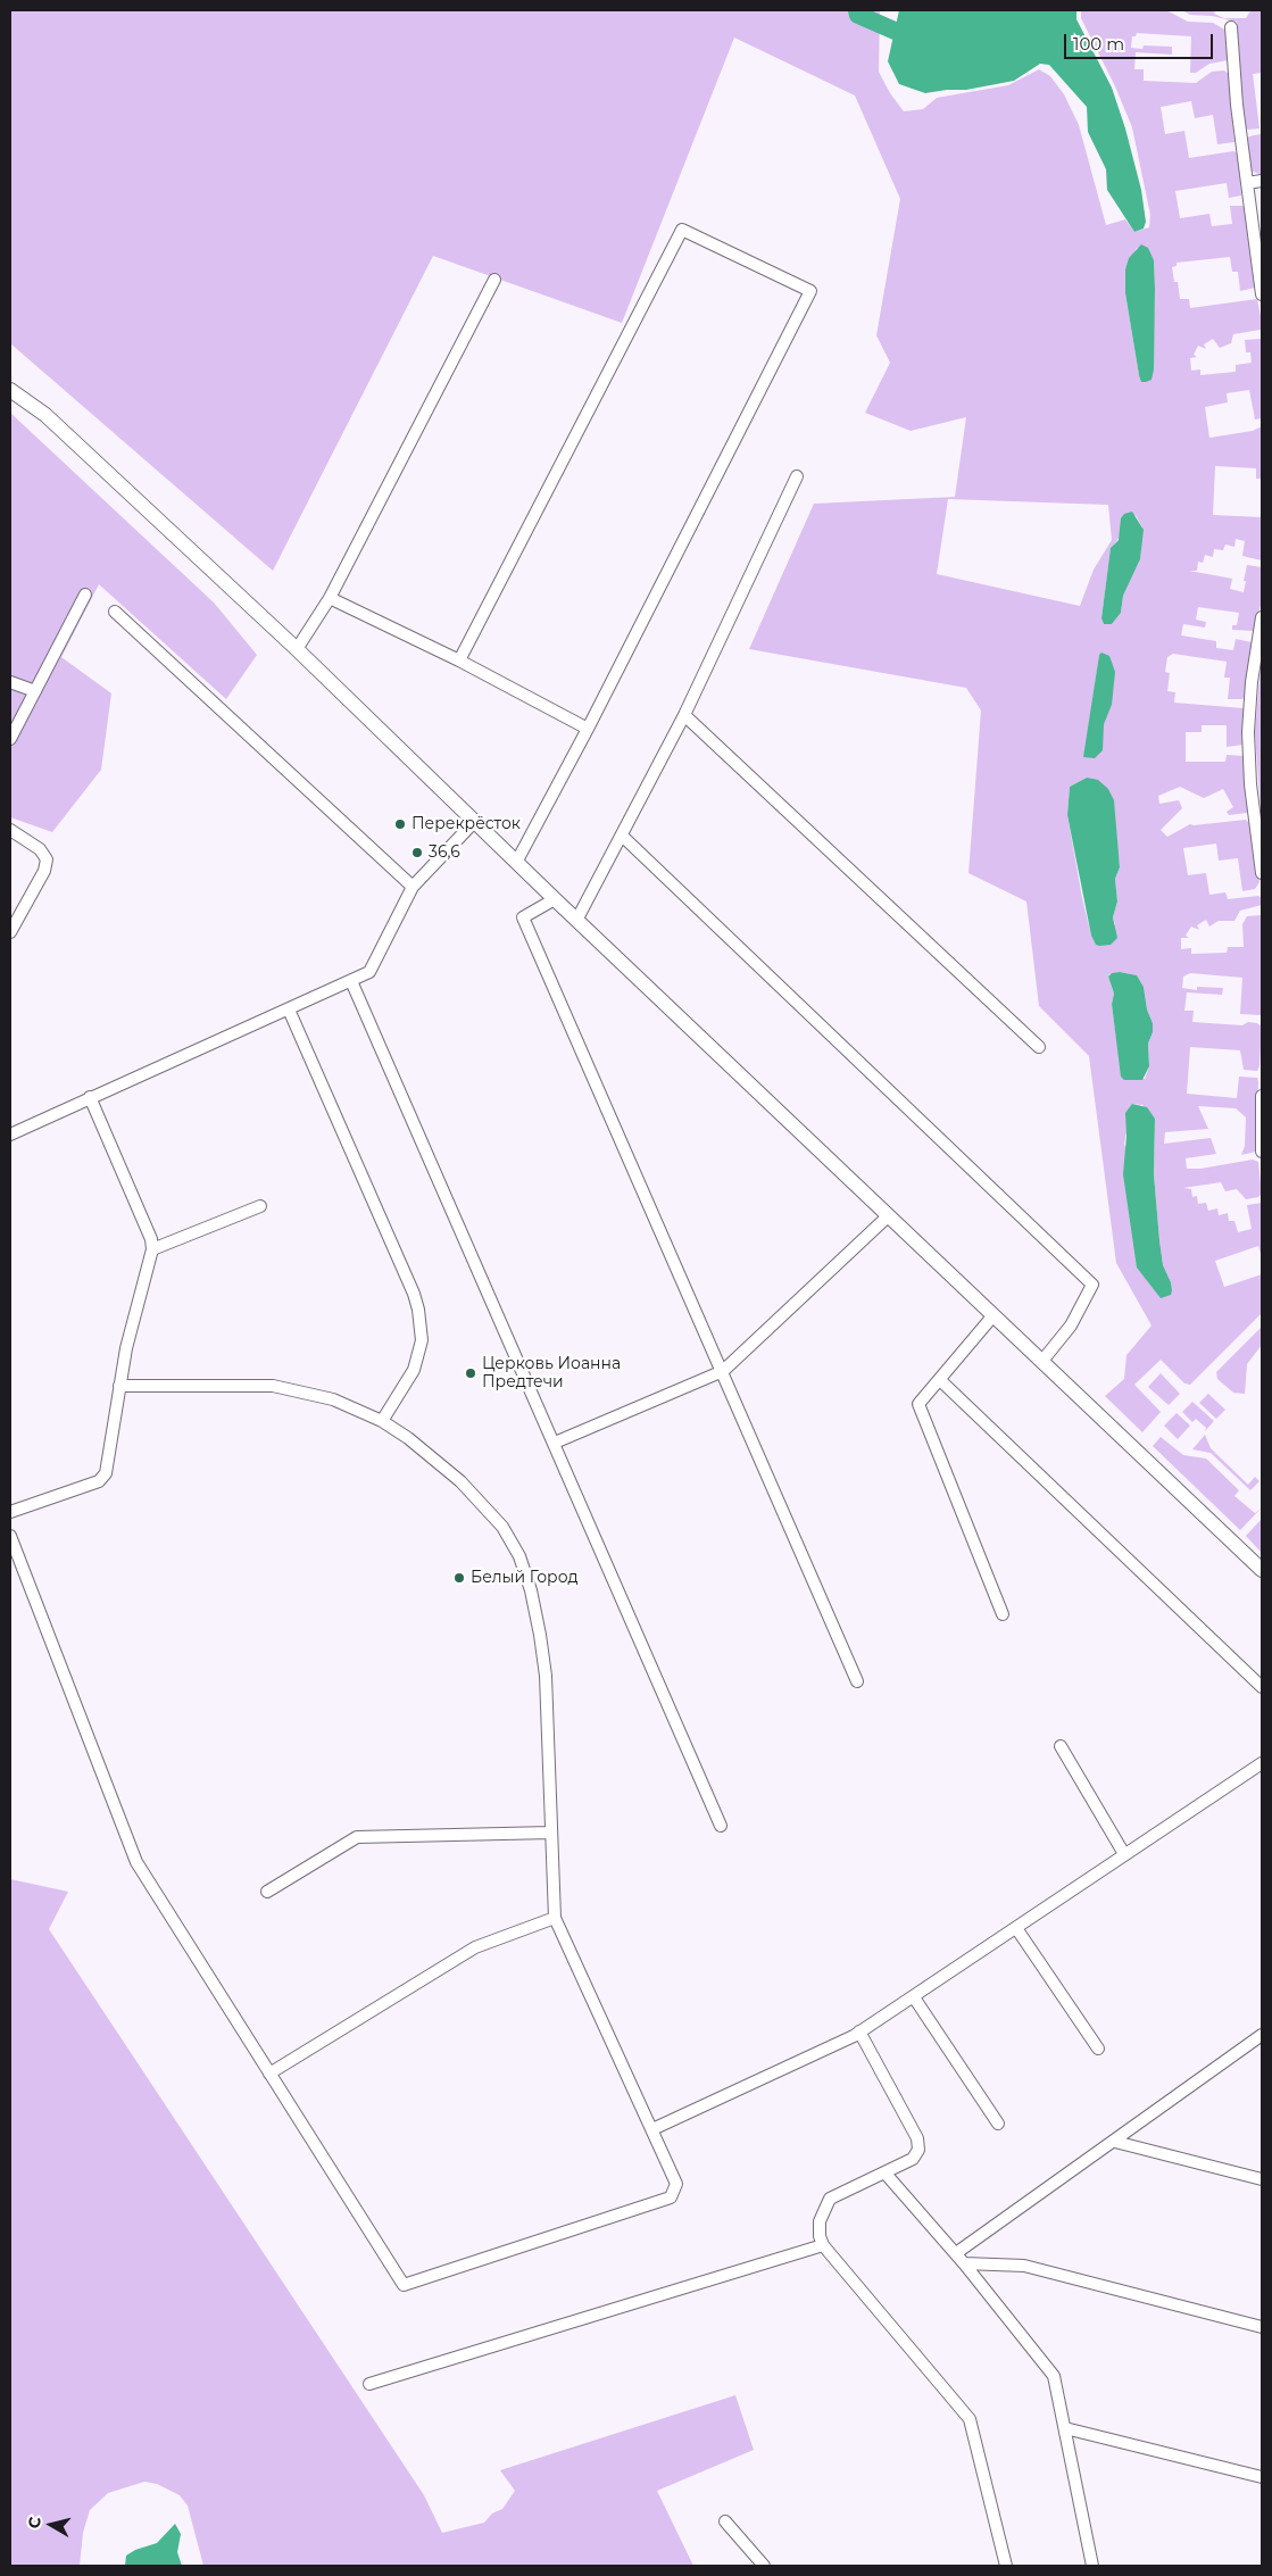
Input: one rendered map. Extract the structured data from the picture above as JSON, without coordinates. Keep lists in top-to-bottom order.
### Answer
{
  "places": [
    "Перекрёсток",
    "36,6",
    "Церковь Иоанна Предтечи",
    "Белый Город"
  ],
  "scale_bar": "100 m",
  "north": "left"
}
